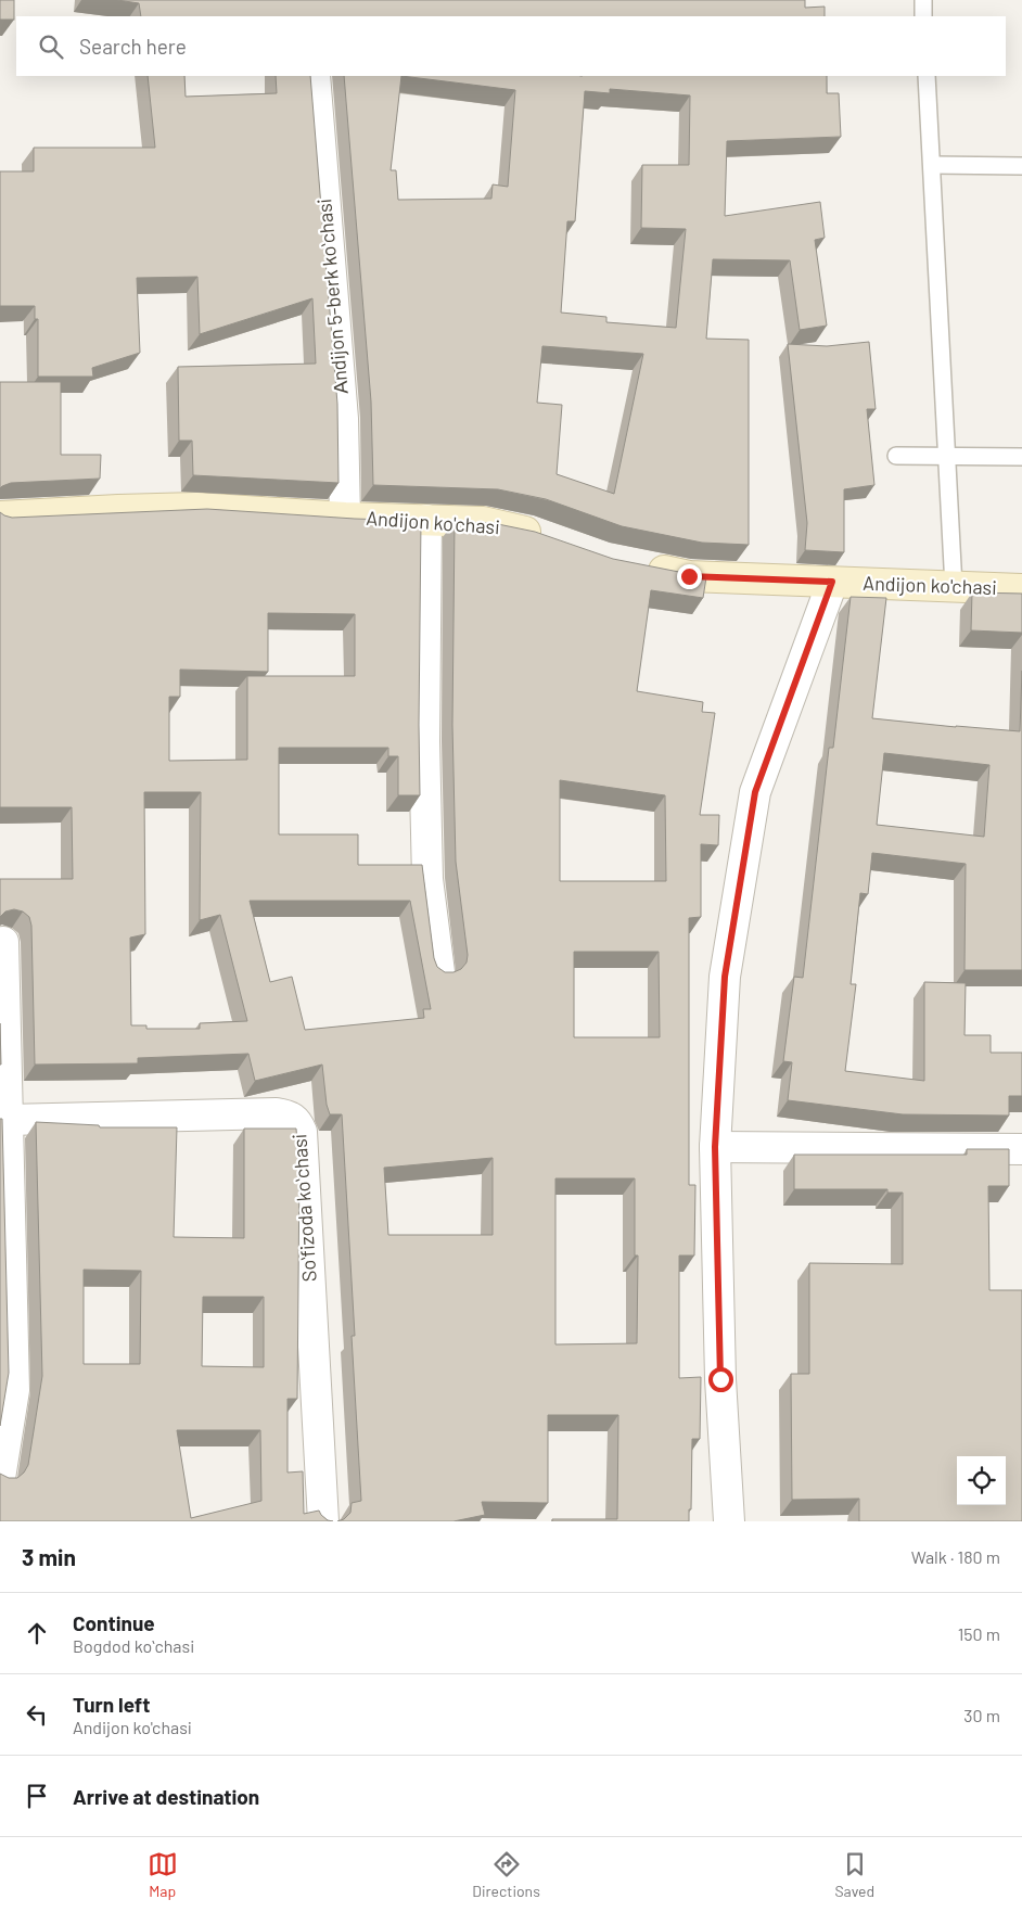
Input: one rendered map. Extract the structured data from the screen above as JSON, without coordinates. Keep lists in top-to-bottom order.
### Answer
{
  "streets": {
    "street": ["Аndijon 5-berk koʻchasi", "Andijon ko'chasi", "Soʻfizoda koʻchasi"]
  },
  "crossings": [
    ["Аndijon 5-berk koʻchasi", "Andijon ko'chasi"]
  ],
  "page": {
    "search": "Search here",
    "heading": ["3 min", "Walk · 180 m"],
    "list": [
      ["Continue", "Bogdod koʻchasi", "150 m"],
      ["Turn left", "Andijon ko'chasi", "30 m"],
      "Arrive at destination"
    ],
    "nav": ["Map", "Directions", "Saved"]
  }
}
